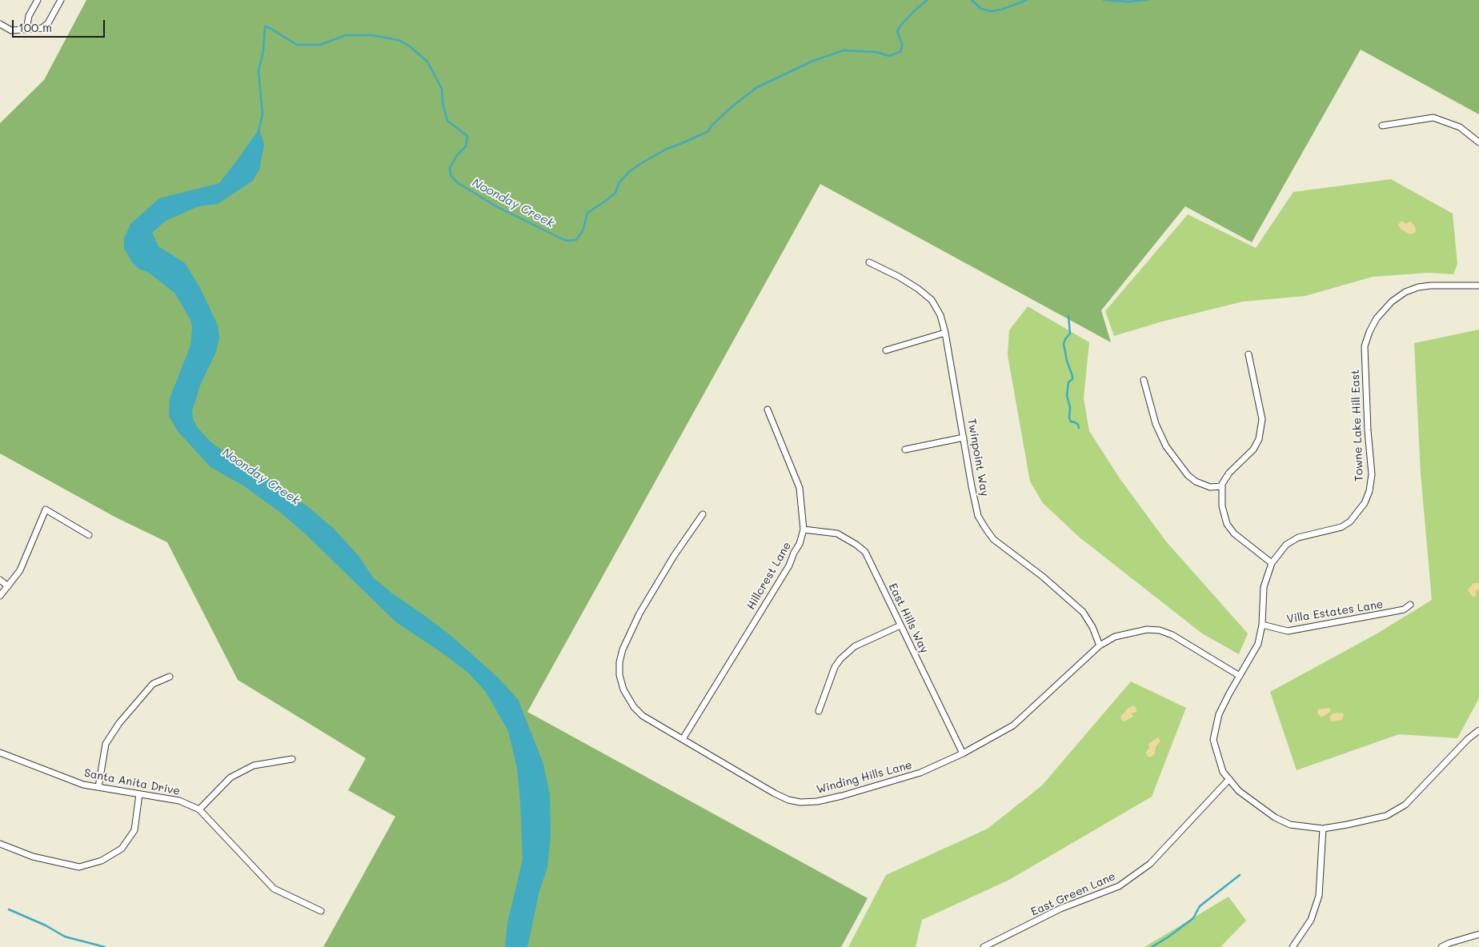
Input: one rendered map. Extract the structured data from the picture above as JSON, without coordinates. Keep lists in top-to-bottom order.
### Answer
{
  "streets": {
    "street": [
      "Towne Lake Hill East",
      "Twinpoint Way",
      "Hillcrest Lane",
      "Villa Estates Lane",
      "East Hills Way",
      "Winding Hills Lane",
      "Santa Anita Drive",
      "East Green Lane"
    ]
  },
  "crossings": [
    ["Towne Lake Hill East", "Villa Estates Lane"],
    ["Towne Lake Hill East", "Winding Hills Lane"],
    ["Towne Lake Hill East", "East Green Lane"],
    ["Twinpoint Way", "Winding Hills Lane"],
    ["Hillcrest Lane", "East Hills Way"],
    ["Hillcrest Lane", "Winding Hills Lane"],
    ["East Hills Way", "Winding Hills Lane"]
  ],
  "water": ["Noonday Creek"],
  "scale_bar": "100 m"
}
